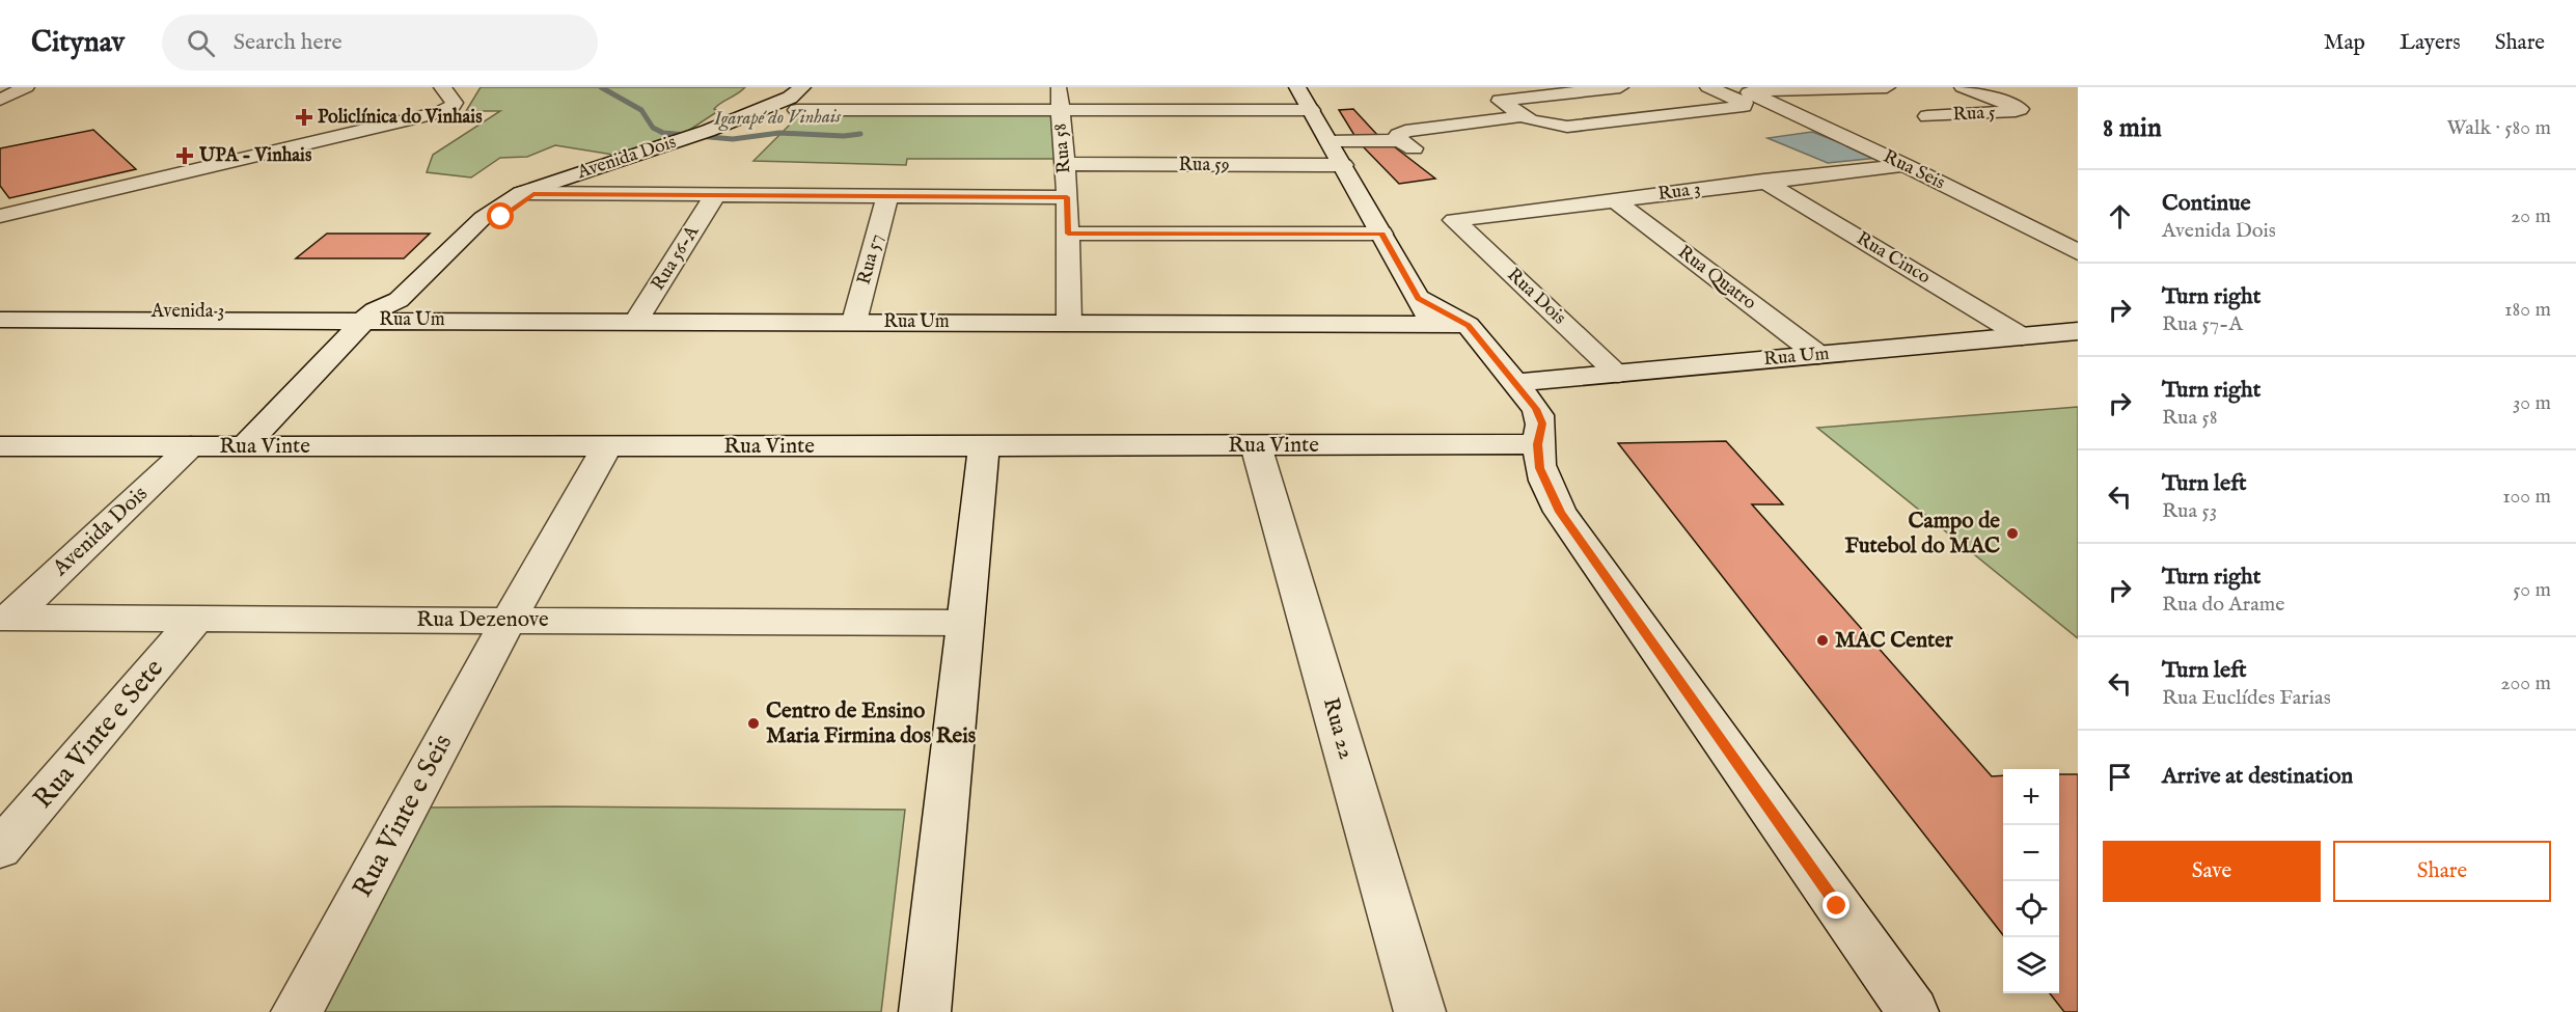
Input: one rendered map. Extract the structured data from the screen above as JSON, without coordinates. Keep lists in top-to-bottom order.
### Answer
{
  "streets": {
    "street": [
      "Rua 5",
      "Rua 58",
      "Avenida Dois",
      "Rua 59",
      "Rua Seis",
      "Rua 3",
      "Rua 56-A",
      "Rua Cinco",
      "Rua 57",
      "Rua Quatro",
      "Rua Dois",
      "Avenida 3",
      "Rua Um",
      "Rua Vinte",
      "Rua Dezenove",
      "Rua 22",
      "Rua Vinte e Sete",
      "Rua Vinte e Seis"
    ]
  },
  "crossings": [
    ["Rua 58", "Rua 59"],
    ["Rua 58", "Rua Um"],
    ["Avenida Dois", "Avenida 3"],
    ["Avenida Dois", "Rua Um"],
    ["Avenida Dois", "Rua Vinte"],
    ["Avenida Dois", "Rua Dezenove"],
    ["Rua Seis", "Rua 3"],
    ["Rua 3", "Rua Cinco"],
    ["Rua 3", "Rua Quatro"],
    ["Rua 3", "Rua Dois"],
    ["Rua 56-A", "Rua Um"],
    ["Rua Cinco", "Rua Um"],
    ["Rua 57", "Rua Um"],
    ["Rua Quatro", "Rua Um"],
    ["Rua Dois", "Rua Um"],
    ["Avenida 3", "Rua Um"],
    ["Rua Vinte", "Rua 22"],
    ["Rua Vinte", "Rua Vinte e Seis"],
    ["Rua Dezenove", "Rua Vinte e Sete"],
    ["Rua Dezenove", "Rua Vinte e Seis"]
  ],
  "water": ["Igarapé do Vinhais"],
  "places": {
    "health": ["Policlínica do Vinhais", "UPA - Vinhais"],
    "other": ["Campo de Futebol do MAC", "MAC Center", "Centro de Ensino Maria Firmina dos Reis"]
  },
  "page": {
    "header": "Citynav",
    "search": "Search here",
    "nav": ["Map", "Layers", "Share"],
    "heading": ["8 min", "Walk · 580 m"],
    "list": [
      ["Continue", "Avenida Dois", "20 m"],
      ["Turn right", "Rua 57-A", "180 m"],
      ["Turn right", "Rua 58", "30 m"],
      ["Turn left", "Rua 53", "100 m"],
      ["Turn right", "Rua do Arame", "50 m"],
      ["Turn left", "Rua Euclídes Farias", "200 m"],
      "Arrive at destination"
    ],
    "map_buttons": ["+", "−"],
    "buttons": ["Save", "Share"]
  }
}
